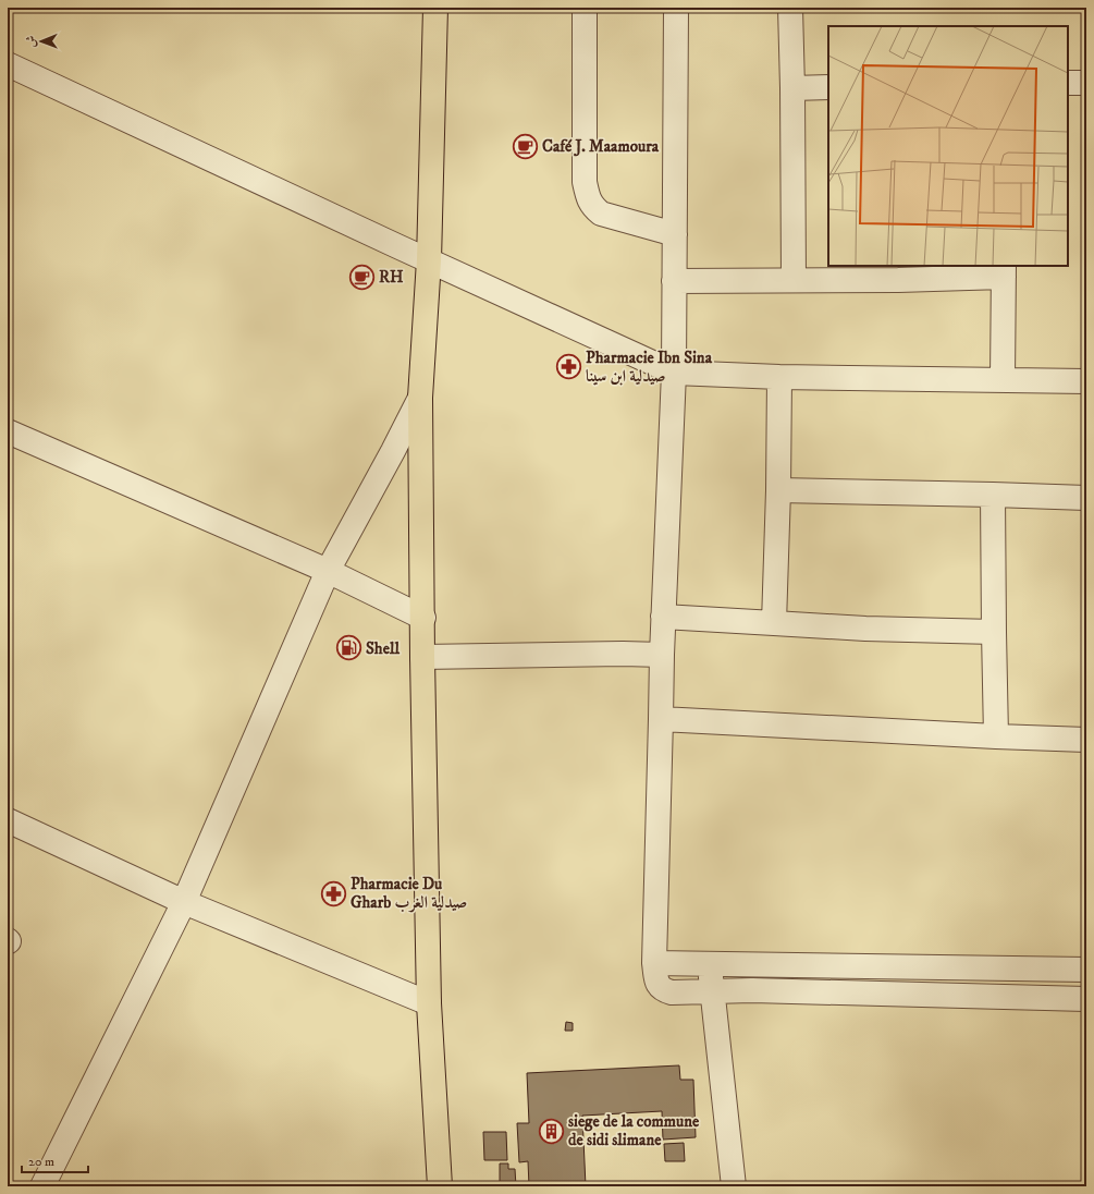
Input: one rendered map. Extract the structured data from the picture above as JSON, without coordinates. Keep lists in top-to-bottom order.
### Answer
{
  "places": {
    "cafe": ["Café J. Maamoura", "RH"],
    "pharmacy": ["Pharmacie Ibn Sina صيدلية ابن سينا", "Pharmacie Du Gharb صيدلية الغرب"],
    "fuel station": ["Shell"],
    "building": ["siege de la commune de sidi slimane"]
  },
  "scale_bar": "20 m",
  "north": "left"
}
